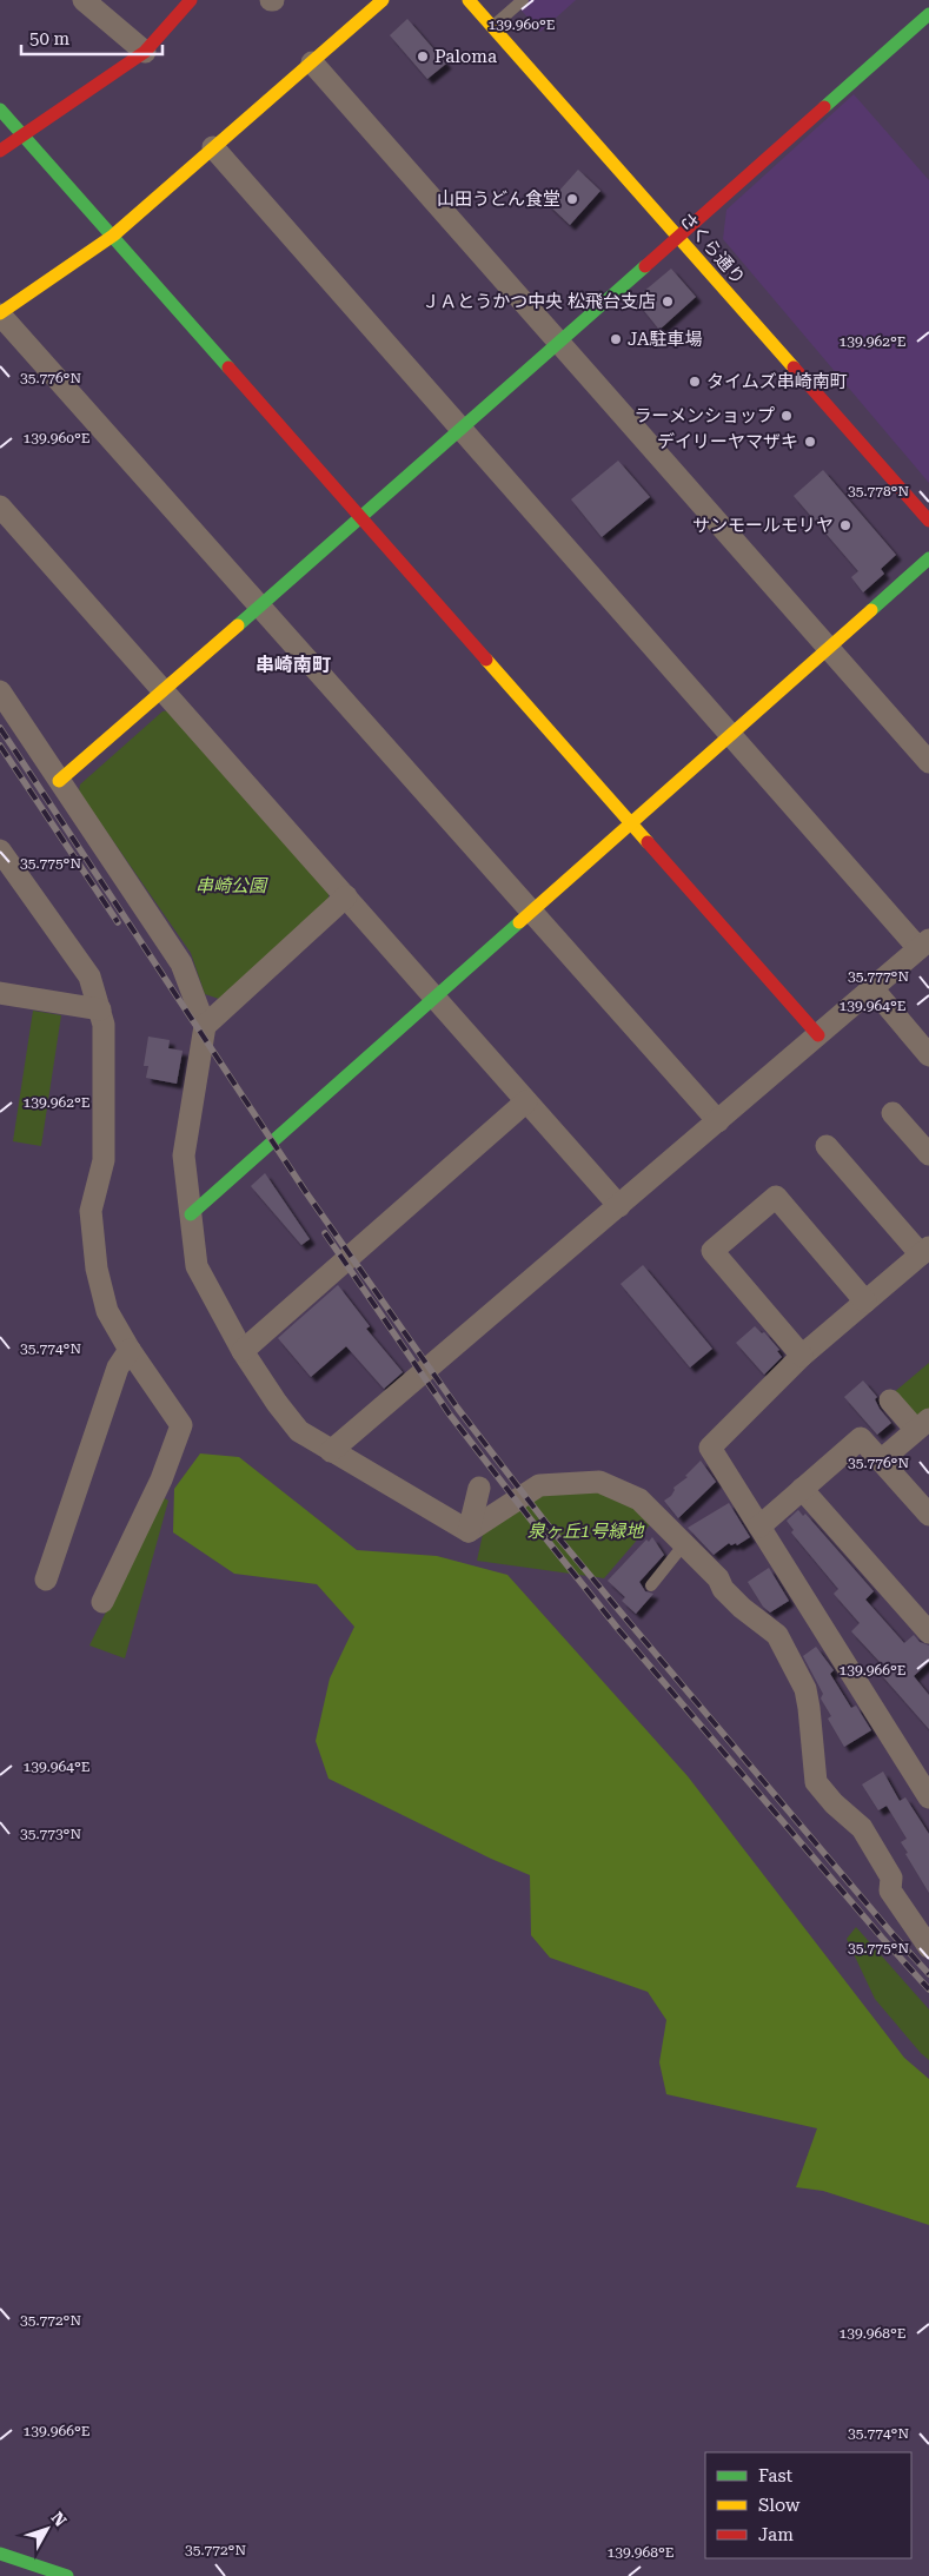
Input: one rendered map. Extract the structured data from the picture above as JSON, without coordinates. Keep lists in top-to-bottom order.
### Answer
{
  "streets": {
    "main road": ["さくら通り"]
  },
  "districts": ["串崎南町"],
  "parks": ["串崎公園", "泉ヶ丘1号緑地"],
  "places": [
    "Paloma",
    "山田うどん食堂",
    "ＪＡとうかつ中央 松飛台支店",
    "JA駐車場",
    "タイムズ串崎南町",
    "ラーメンショップ",
    "デイリーヤマザキ",
    "サンモールモリヤ"
  ],
  "legend": ["Fast", "Slow", "Jam"],
  "scale_bar": "50 m",
  "north": "top right",
  "coordinates": [
    "139.960°E",
    "139.962°E",
    "35.776°N",
    "35.778°N",
    "35.775°N",
    "35.777°N",
    "139.964°E",
    "35.774°N",
    "139.966°E",
    "35.773°N",
    "35.772°N",
    "139.968°E"
  ]
}
